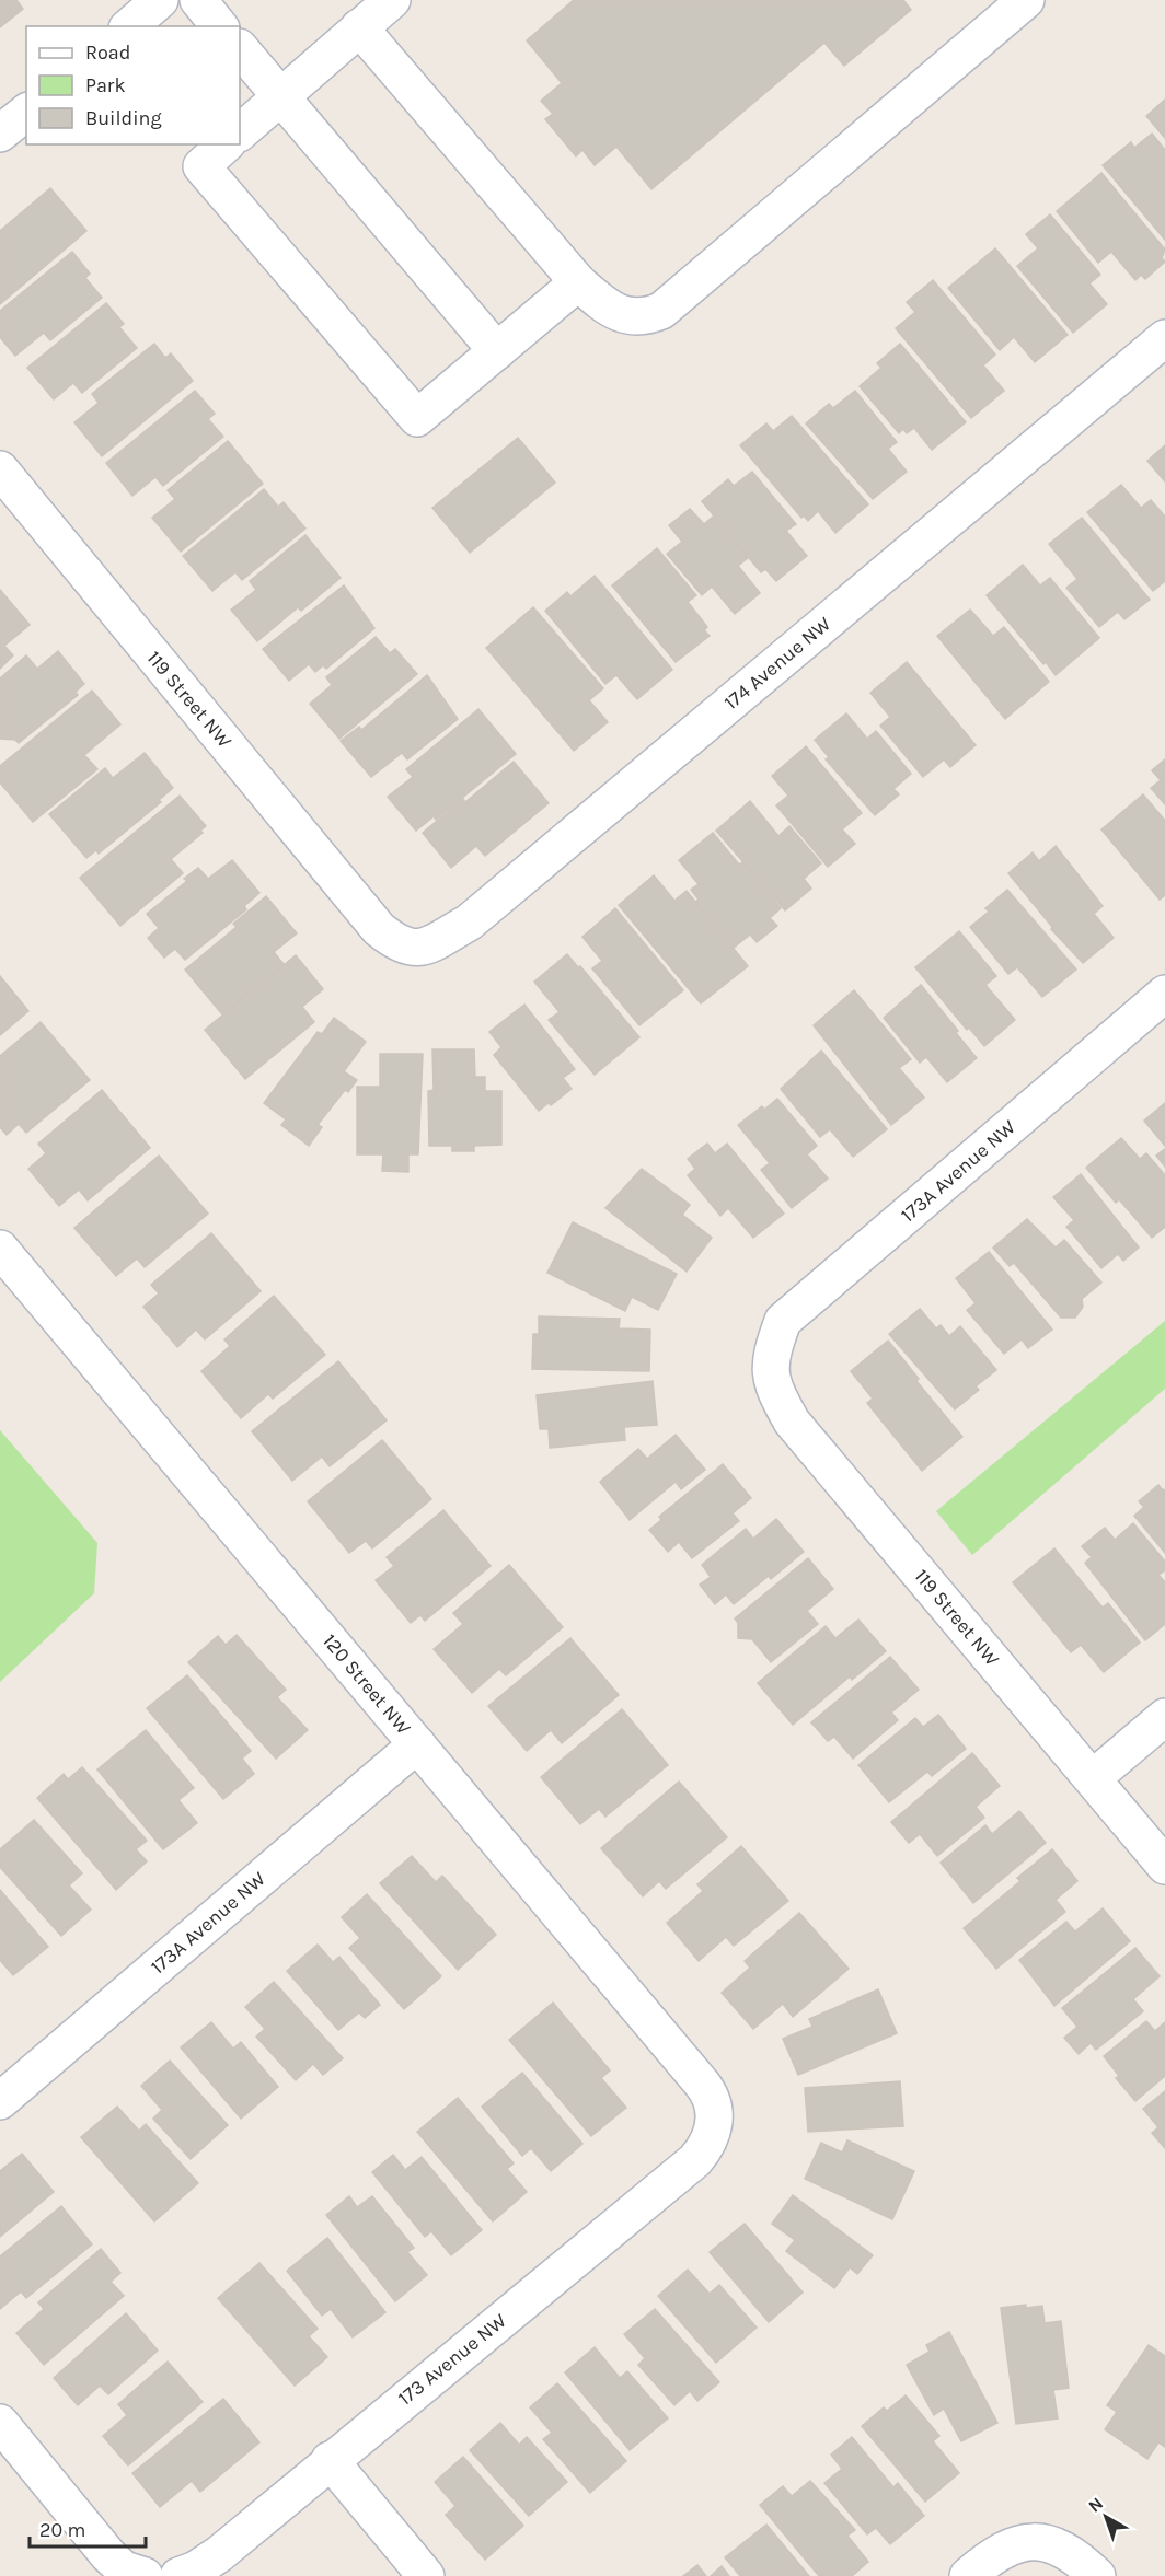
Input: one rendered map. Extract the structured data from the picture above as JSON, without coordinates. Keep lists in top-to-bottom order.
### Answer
{
  "streets": {
    "street": [
      "174 Avenue NW",
      "119 Street NW",
      "173A Avenue NW",
      "120 Street NW",
      "173 Avenue NW"
    ]
  },
  "crossings": [
    ["174 Avenue NW", "119 Street NW"],
    ["119 Street NW", "173A Avenue NW"],
    ["173A Avenue NW", "120 Street NW"],
    ["120 Street NW", "173 Avenue NW"]
  ],
  "legend": ["Road", "Park", "Building"],
  "scale_bar": "20 m",
  "north": "top left"
}
